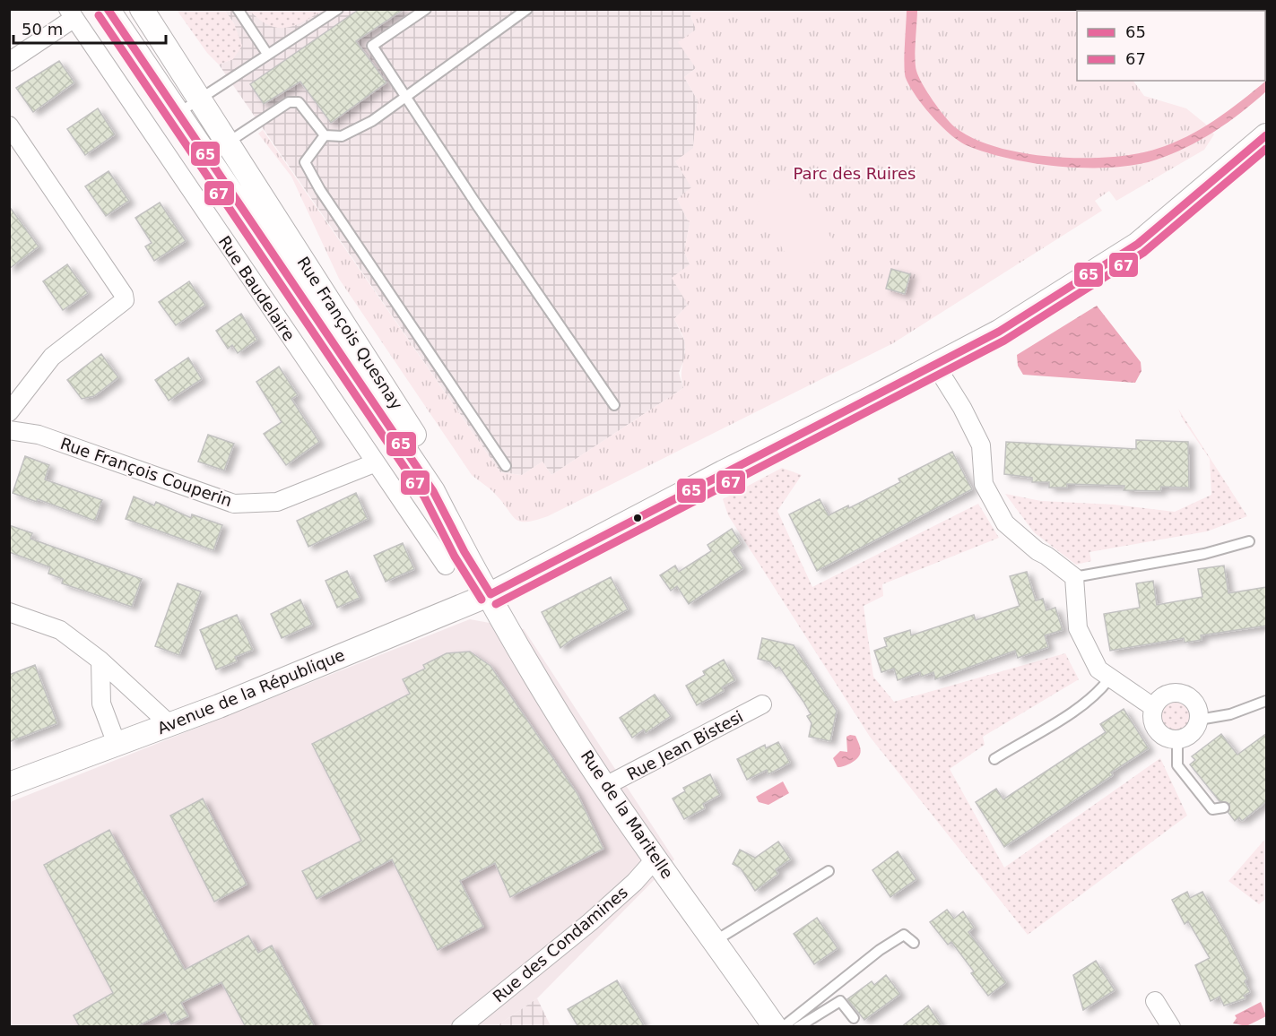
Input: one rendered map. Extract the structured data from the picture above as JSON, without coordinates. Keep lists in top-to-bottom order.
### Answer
{
  "streets": {
    "street": [
      "Rue Baudelaire",
      "Rue François Quesnay",
      "Rue François Couperin",
      "Avenue de la République",
      "Rue Jean Bistesi",
      "Rue de la Maritelle",
      "Rue des Condamines"
    ]
  },
  "crossings": [
    ["Rue Baudelaire", "Rue François Couperin"],
    ["Rue François Quesnay", "Avenue de la République"],
    ["Rue François Quesnay", "Rue de la Maritelle"],
    ["Avenue de la République", "Rue de la Maritelle"],
    ["Rue Jean Bistesi", "Rue de la Maritelle"],
    ["Rue de la Maritelle", "Rue des Condamines"]
  ],
  "parks": ["Parc des Ruires"],
  "lines": ["transit line 65", "transit line 67"],
  "legend": ["65", "67"],
  "scale_bar": "50 m"
}
